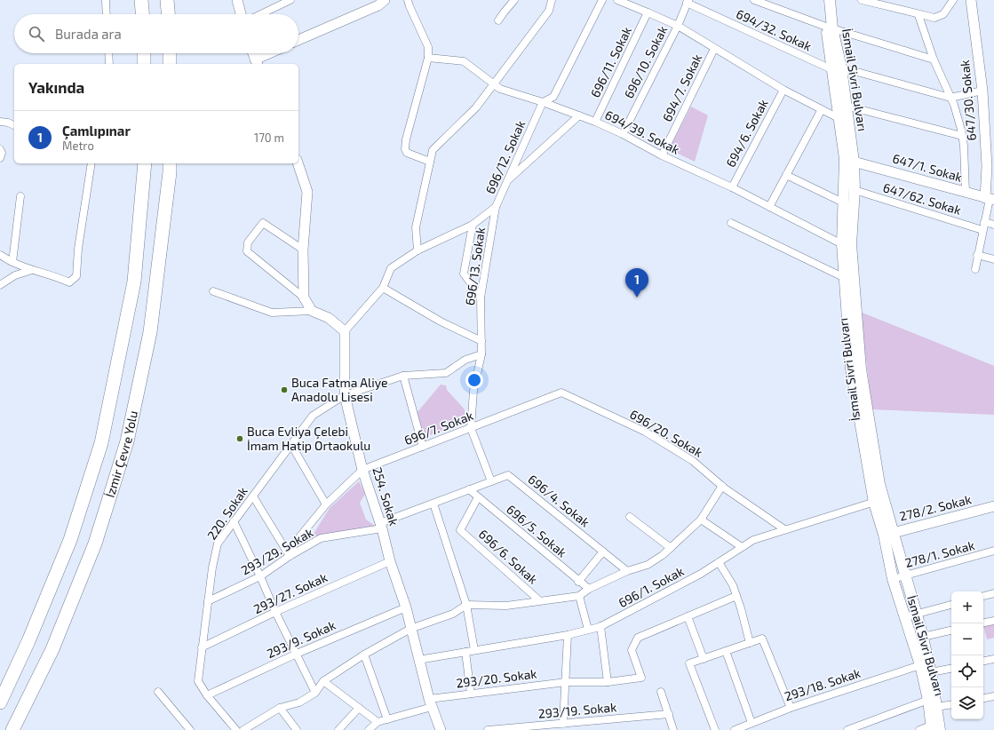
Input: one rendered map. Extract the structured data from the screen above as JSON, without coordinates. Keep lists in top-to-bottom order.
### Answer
{
  "streets": {
    "highway": ["İzmir Çevre Yolu"],
    "main road": ["İsmail Sivri Bulvarı"],
    "street": [
      "694/32. Sokak",
      "696/11. Sokak",
      "696/10. Sokak",
      "694/7. Sokak",
      "647/30. Sokak",
      "694/39. Sokak",
      "694/6. Sokak",
      "696/12. Sokak",
      "647/1. Sokak",
      "647/62. Sokak",
      "696/13. Sokak",
      "696/7. Sokak",
      "696/20. Sokak",
      "254. Sokak",
      "696/4. Sokak",
      "278/2. Sokak",
      "220. Sokak",
      "696/5. Sokak",
      "293/29. Sokak",
      "278/1. Sokak",
      "696/6. Sokak",
      "696/1. Sokak",
      "293/27. Sokak",
      "293/9. Sokak",
      "293/20. Sokak",
      "293/18. Sokak",
      "293/19. Sokak"
    ]
  },
  "crossings": [
    ["694/32. Sokak", "696/10. Sokak"],
    ["694/32. Sokak", "İsmail Sivri Bulvarı"],
    ["696/11. Sokak", "694/39. Sokak"],
    ["696/10. Sokak", "694/39. Sokak"],
    ["İsmail Sivri Bulvarı", "694/39. Sokak"],
    ["İsmail Sivri Bulvarı", "647/1. Sokak"],
    ["İsmail Sivri Bulvarı", "647/62. Sokak"],
    ["İsmail Sivri Bulvarı", "278/2. Sokak"],
    ["İsmail Sivri Bulvarı", "278/1. Sokak"],
    ["İsmail Sivri Bulvarı", "696/1. Sokak"],
    ["İsmail Sivri Bulvarı", "293/18. Sokak"],
    ["694/7. Sokak", "694/39. Sokak"],
    ["647/30. Sokak", "647/1. Sokak"],
    ["694/39. Sokak", "694/6. Sokak"],
    ["694/39. Sokak", "696/12. Sokak"],
    ["696/12. Sokak", "696/13. Sokak"],
    ["696/12. Sokak", "254. Sokak"],
    ["696/13. Sokak", "696/7. Sokak"],
    ["696/7. Sokak", "696/20. Sokak"],
    ["696/7. Sokak", "254. Sokak"],
    ["696/20. Sokak", "696/1. Sokak"],
    ["254. Sokak", "220. Sokak"],
    ["254. Sokak", "293/29. Sokak"],
    ["254. Sokak", "696/1. Sokak"],
    ["254. Sokak", "293/27. Sokak"],
    ["254. Sokak", "293/9. Sokak"],
    ["254. Sokak", "293/20. Sokak"],
    ["696/4. Sokak", "696/5. Sokak"],
    ["696/4. Sokak", "293/29. Sokak"],
    ["220. Sokak", "293/29. Sokak"],
    ["220. Sokak", "293/27. Sokak"],
    ["220. Sokak", "293/9. Sokak"],
    ["696/5. Sokak", "696/6. Sokak"]
  ],
  "places": ["Buca Fatma Aliye Anadolu Lisesi", "Buca Evliya Çelebi İmam Hatip Ortaokulu"],
  "page": {
    "search": "Burada ara",
    "heading": "Yakında",
    "list": [
      {
        "mark": "1",
        "name": "Çamlıpınar",
        "note": "Metro",
        "value": "170 m"
      }
    ],
    "pins": "1",
    "map_buttons": ["+", "−"]
  }
}
